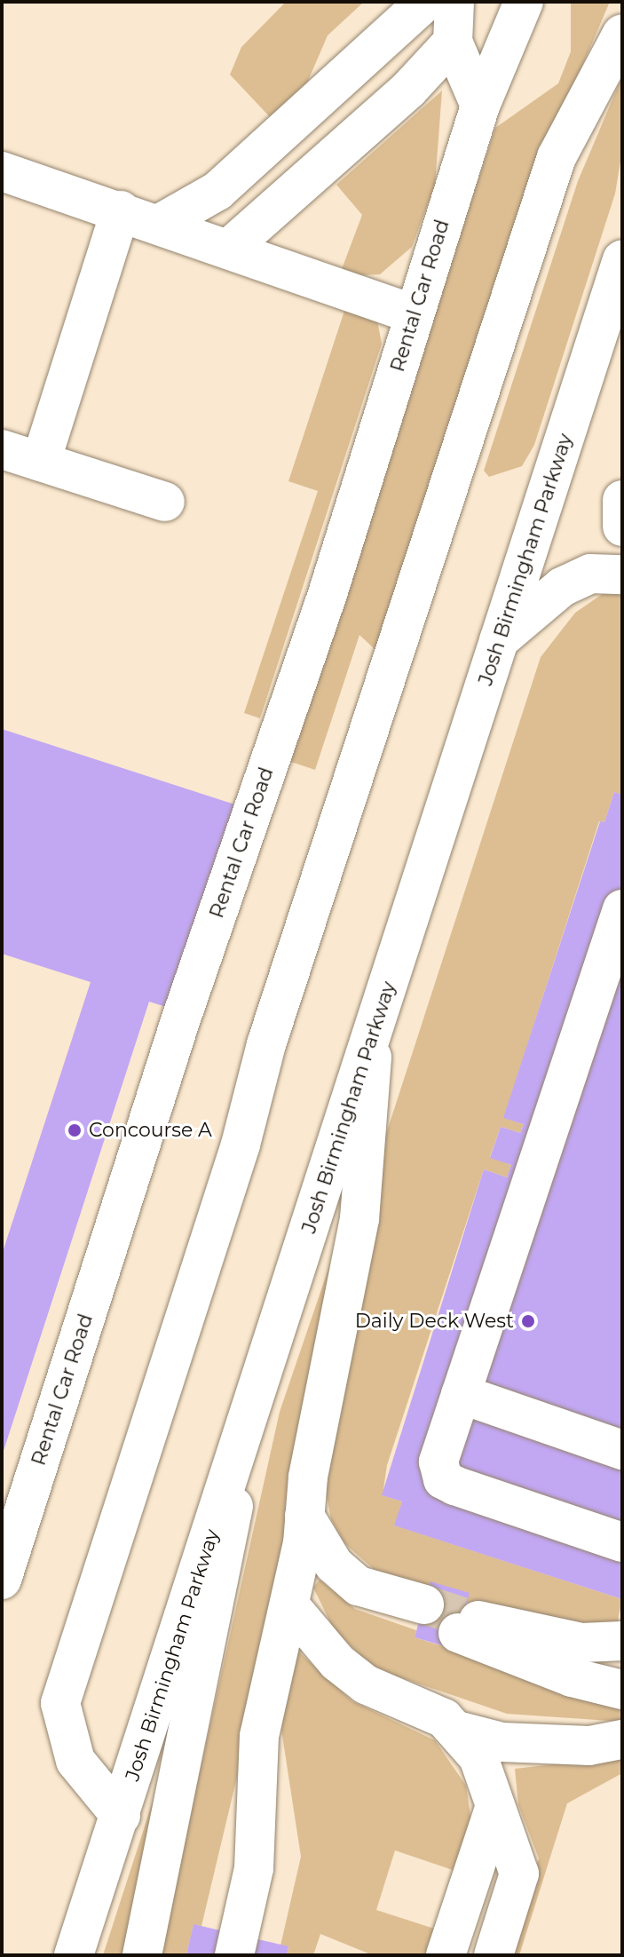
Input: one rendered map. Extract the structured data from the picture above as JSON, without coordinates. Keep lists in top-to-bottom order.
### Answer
{
  "streets": {
    "main road": ["Rental Car Road", "Josh Birmingham Parkway"]
  },
  "places": ["Concourse A", "Daily Deck West"]
}
